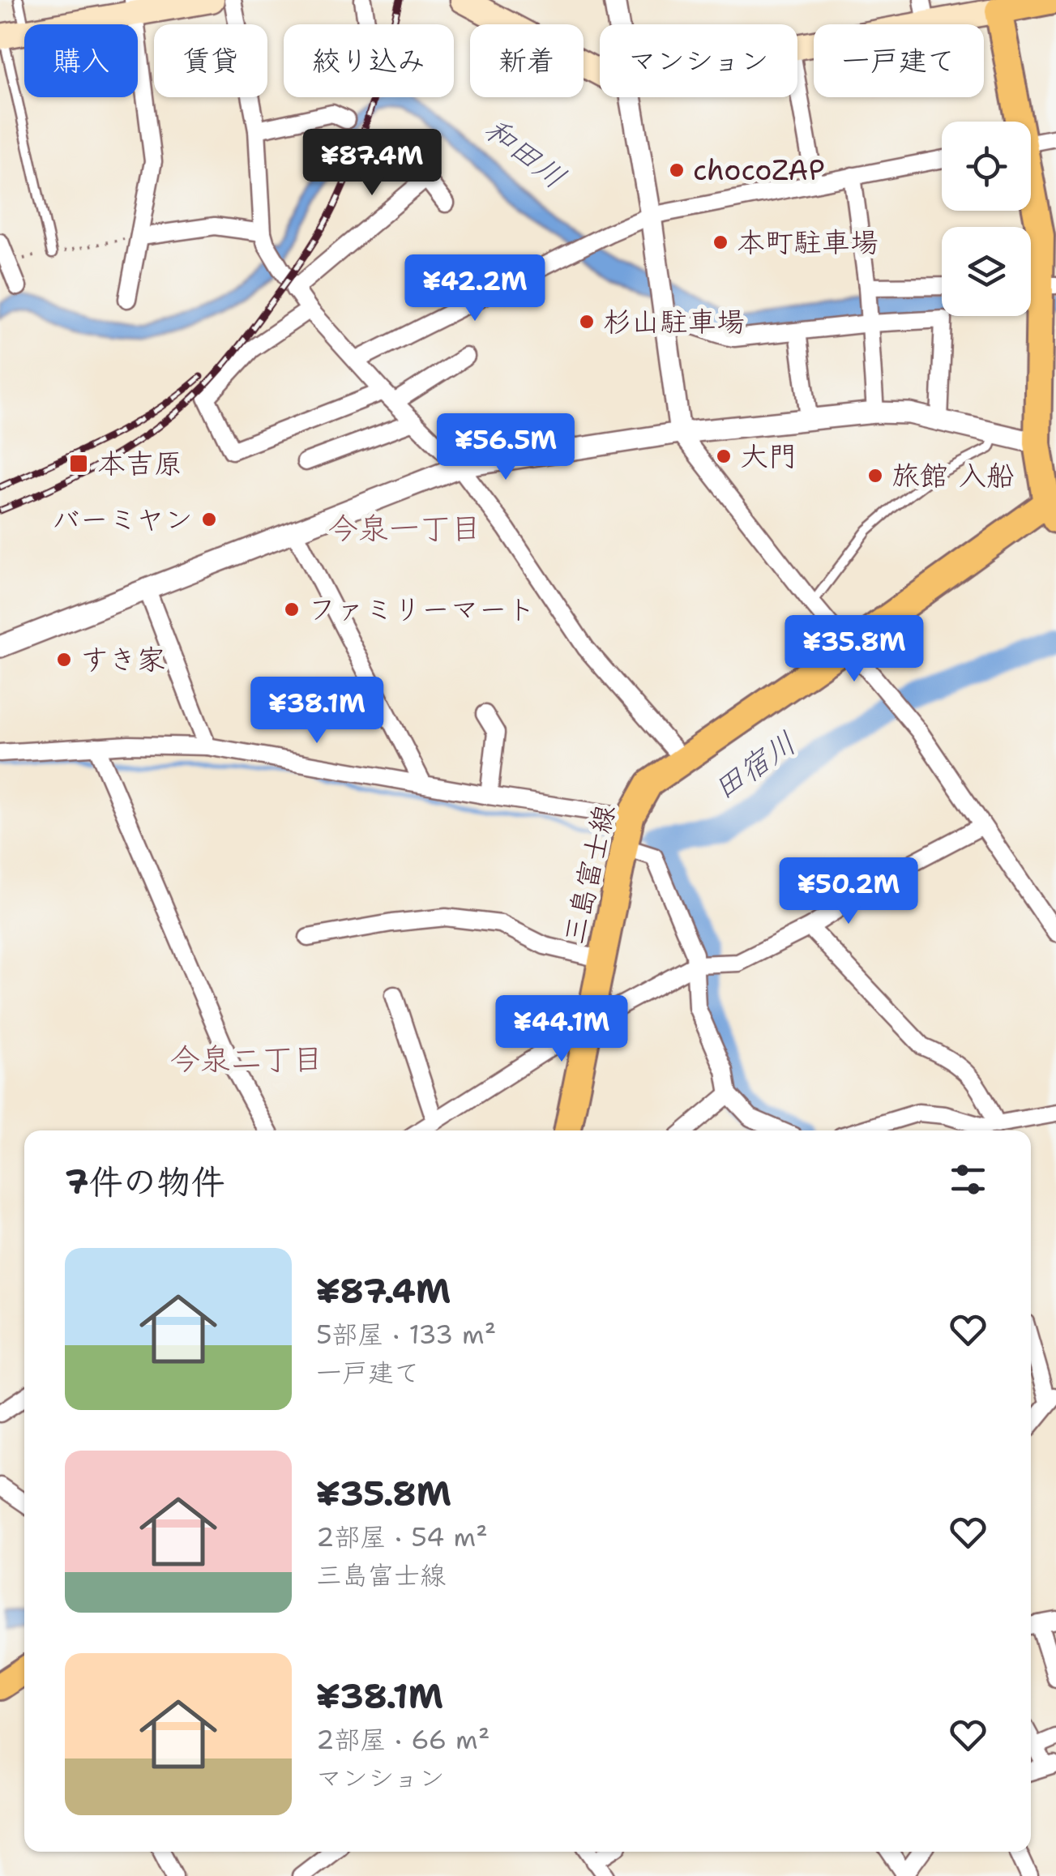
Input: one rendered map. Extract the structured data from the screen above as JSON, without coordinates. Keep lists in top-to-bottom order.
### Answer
{
  "streets": {
    "main road": ["三島富士線"]
  },
  "districts": ["今泉一丁目", "今泉二丁目"],
  "water": ["和田川", "田宿川"],
  "places": {
    "other": [
      "chocoZAP",
      "本町駐車場",
      "杉山駐車場",
      "大門",
      "旅館 入船",
      "バーミヤン",
      "ファミリーマート",
      "すき家"
    ],
    "transit": ["本吉原"]
  },
  "page": {
    "chip": [
      "購入",
      "賃貸",
      "絞り込み",
      "新着",
      "マンション",
      "一戸建て"
    ],
    "price": [
      "¥87.4M",
      "¥42.2M",
      "¥56.5M",
      "¥35.8M",
      "¥38.1M",
      "¥50.2M",
      "¥44.1M"
    ],
    "heading": "7件の物件",
    "list": [
      {
        "name": "¥87.4M",
        "note": "5部屋 · 133 m² · 一戸建て"
      },
      {
        "name": "¥35.8M",
        "note": "2部屋 · 54 m² · 三島富士線"
      },
      {
        "name": "¥38.1M",
        "note": "2部屋 · 66 m² · マンション"
      }
    ]
  }
}
